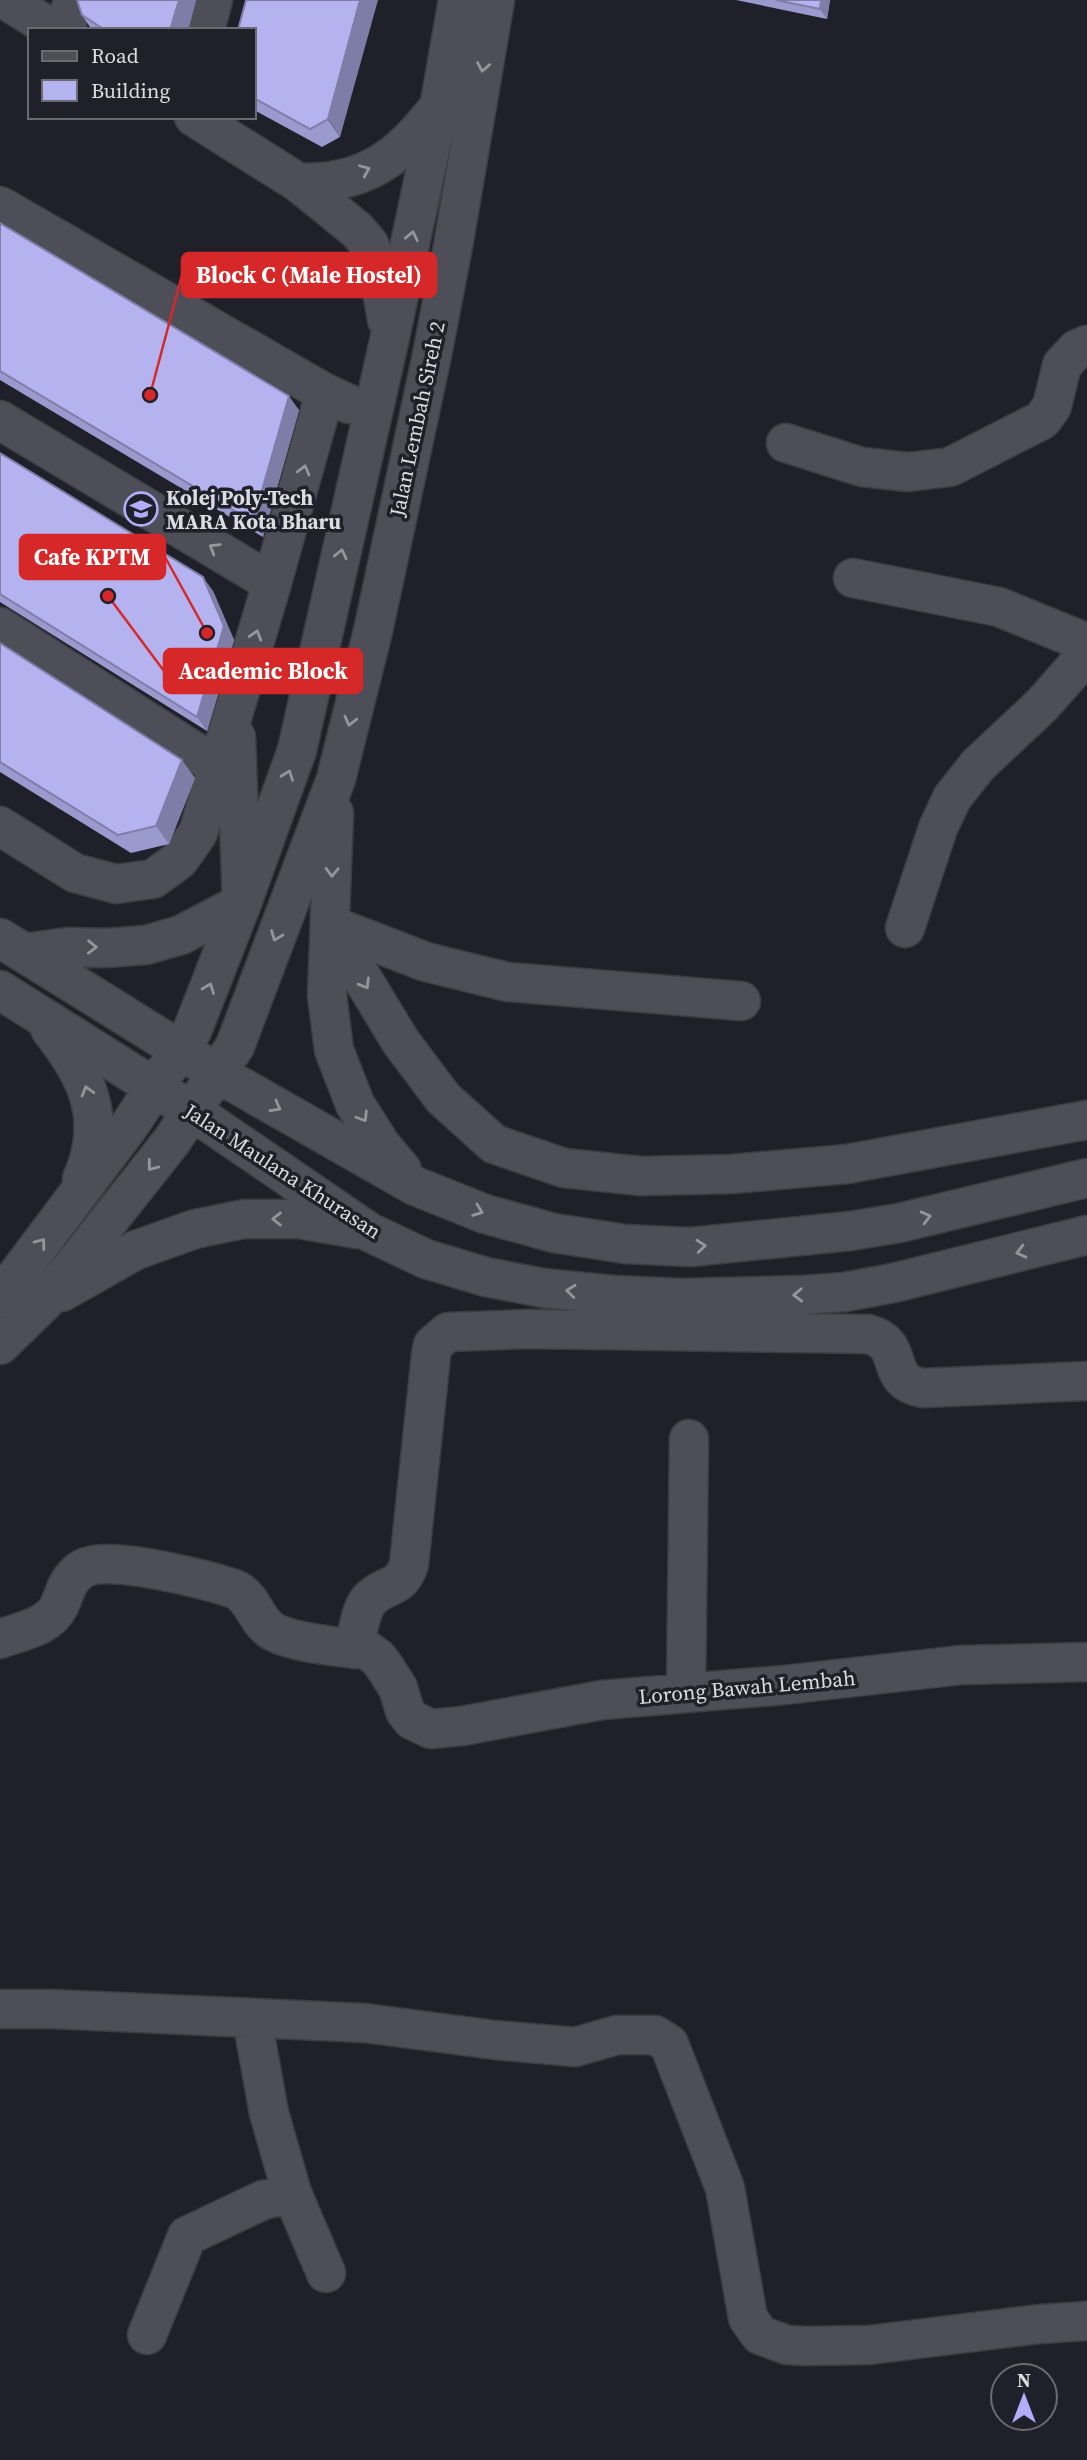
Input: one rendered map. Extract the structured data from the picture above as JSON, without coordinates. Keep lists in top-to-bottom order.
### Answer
{
  "streets": {
    "street": ["Jalan Lembah Sireh 2", "Jalan Maulana Khurasan", "Lorong Bawah Lembah"]
  },
  "places": {
    "other": ["Block C (Male Hostel)", "Academic Block", "Cafe KPTM"],
    "school or university": ["Kolej Poly-Tech MARA Kota Bharu"]
  },
  "legend": ["Road", "Building"],
  "north": "top"
}
